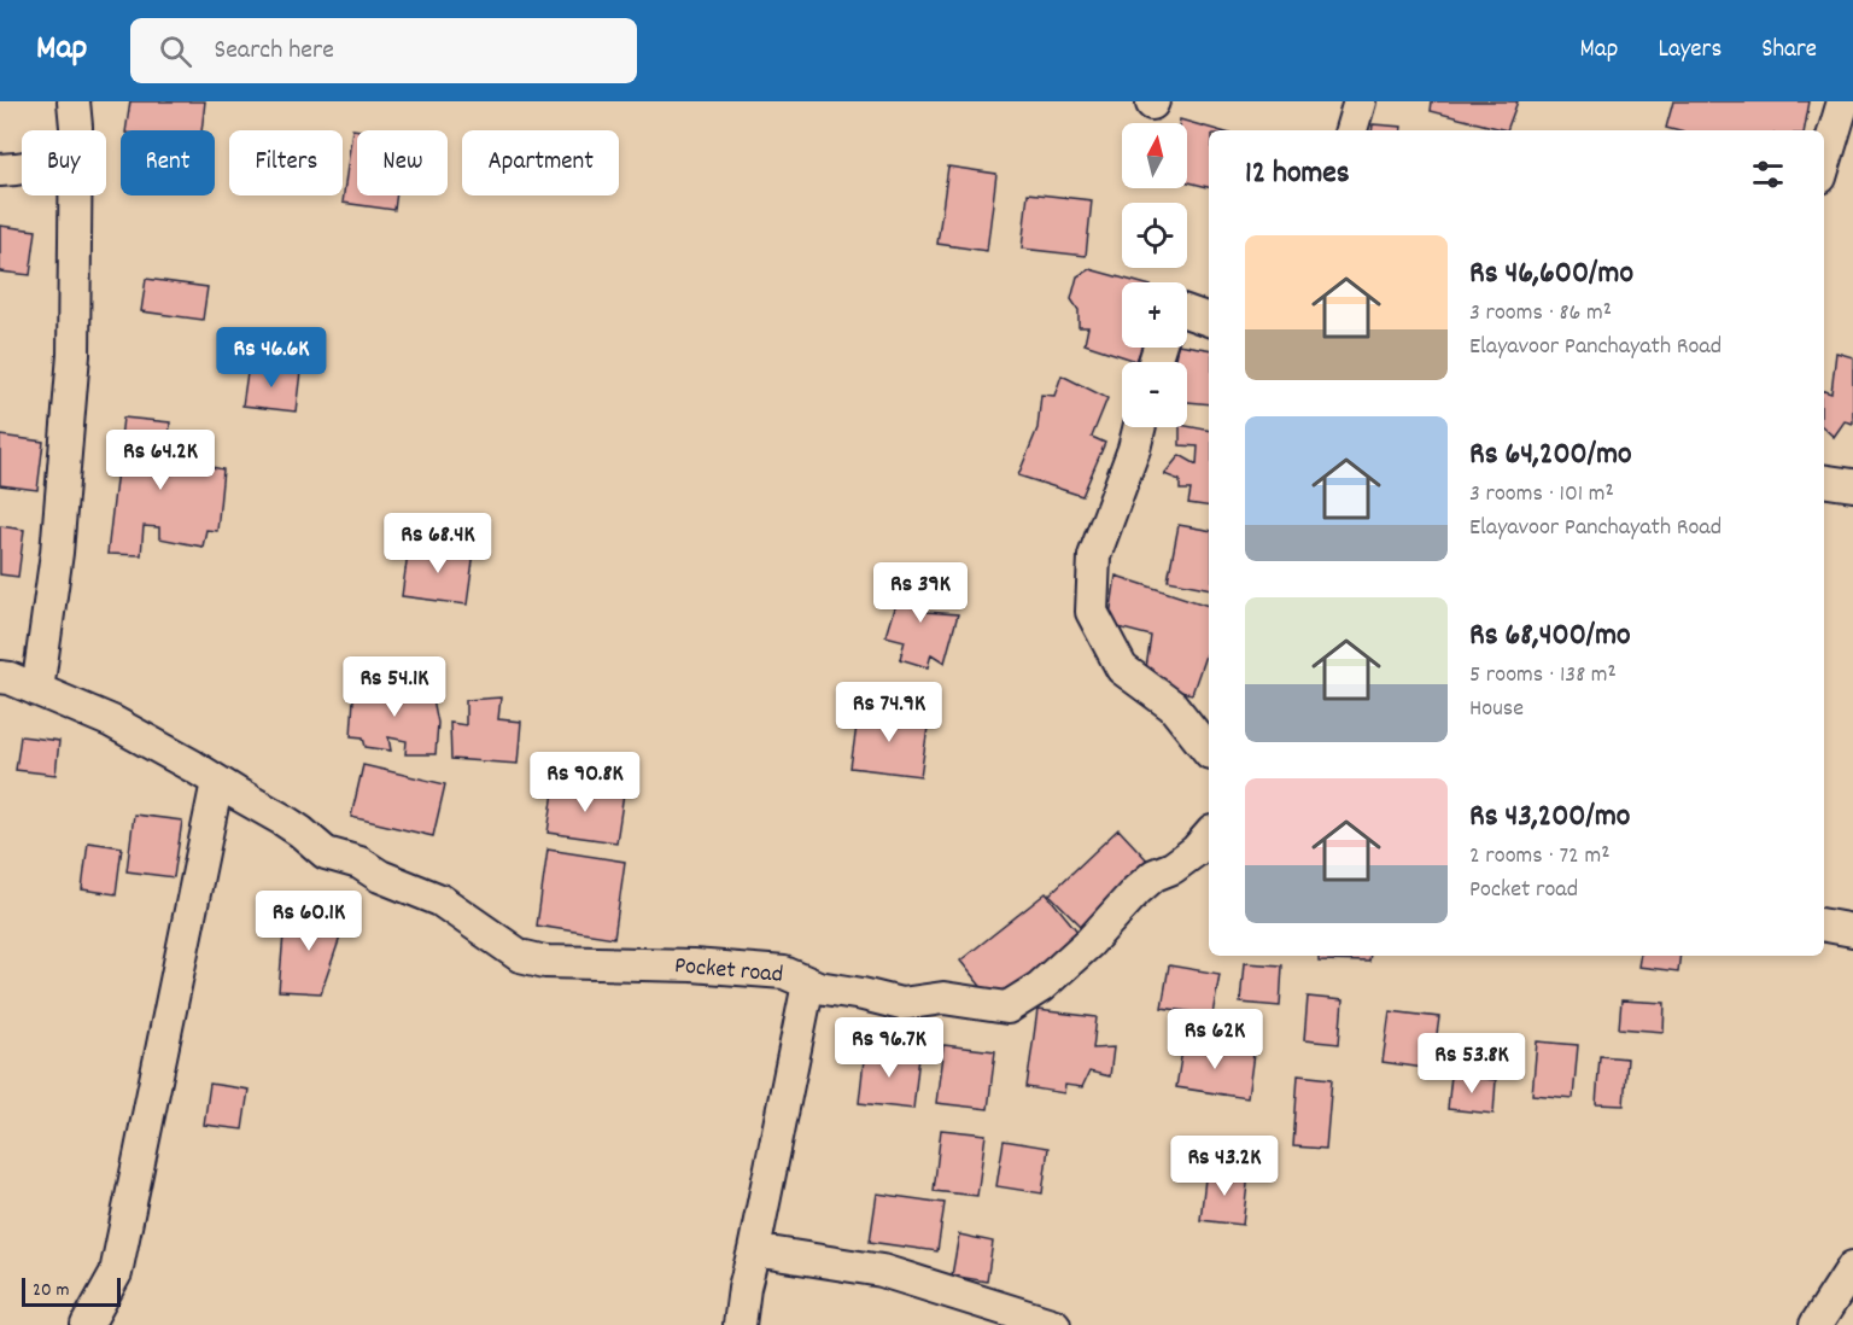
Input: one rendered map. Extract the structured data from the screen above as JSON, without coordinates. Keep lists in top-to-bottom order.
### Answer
{
  "streets": {
    "street": ["Pocket road"]
  },
  "scale_bar": "20 m",
  "north": "top",
  "page": {
    "header": "Map",
    "search": "Search here",
    "nav": ["Map", "Layers", "Share"],
    "map_buttons": ["+", "−"],
    "chip": [
      "Buy",
      "Rent",
      "Filters",
      "New",
      "Apartment"
    ],
    "heading": "12 homes",
    "list": [
      {
        "name": "Rs 46,600/mo",
        "note": "3 rooms · 86 m² · Elayavoor Panchayath Road"
      },
      {
        "name": "Rs 64,200/mo",
        "note": "3 rooms · 101 m² · Elayavoor Panchayath Road"
      },
      {
        "name": "Rs 68,400/mo",
        "note": "5 rooms · 138 m² · House"
      },
      {
        "name": "Rs 43,200/mo",
        "note": "2 rooms · 72 m² · Pocket road"
      }
    ],
    "price": [
      "Rs 46.6K",
      "Rs 64.2K",
      "Rs 68.4K",
      "Rs 39K",
      "Rs 54.1K",
      "Rs 74.9K",
      "Rs 90.8K",
      "Rs 60.1K",
      "Rs 62K",
      "Rs 96.7K",
      "Rs 53.8K",
      "Rs 43.2K"
    ],
    "scale": "20 m"
  }
}
